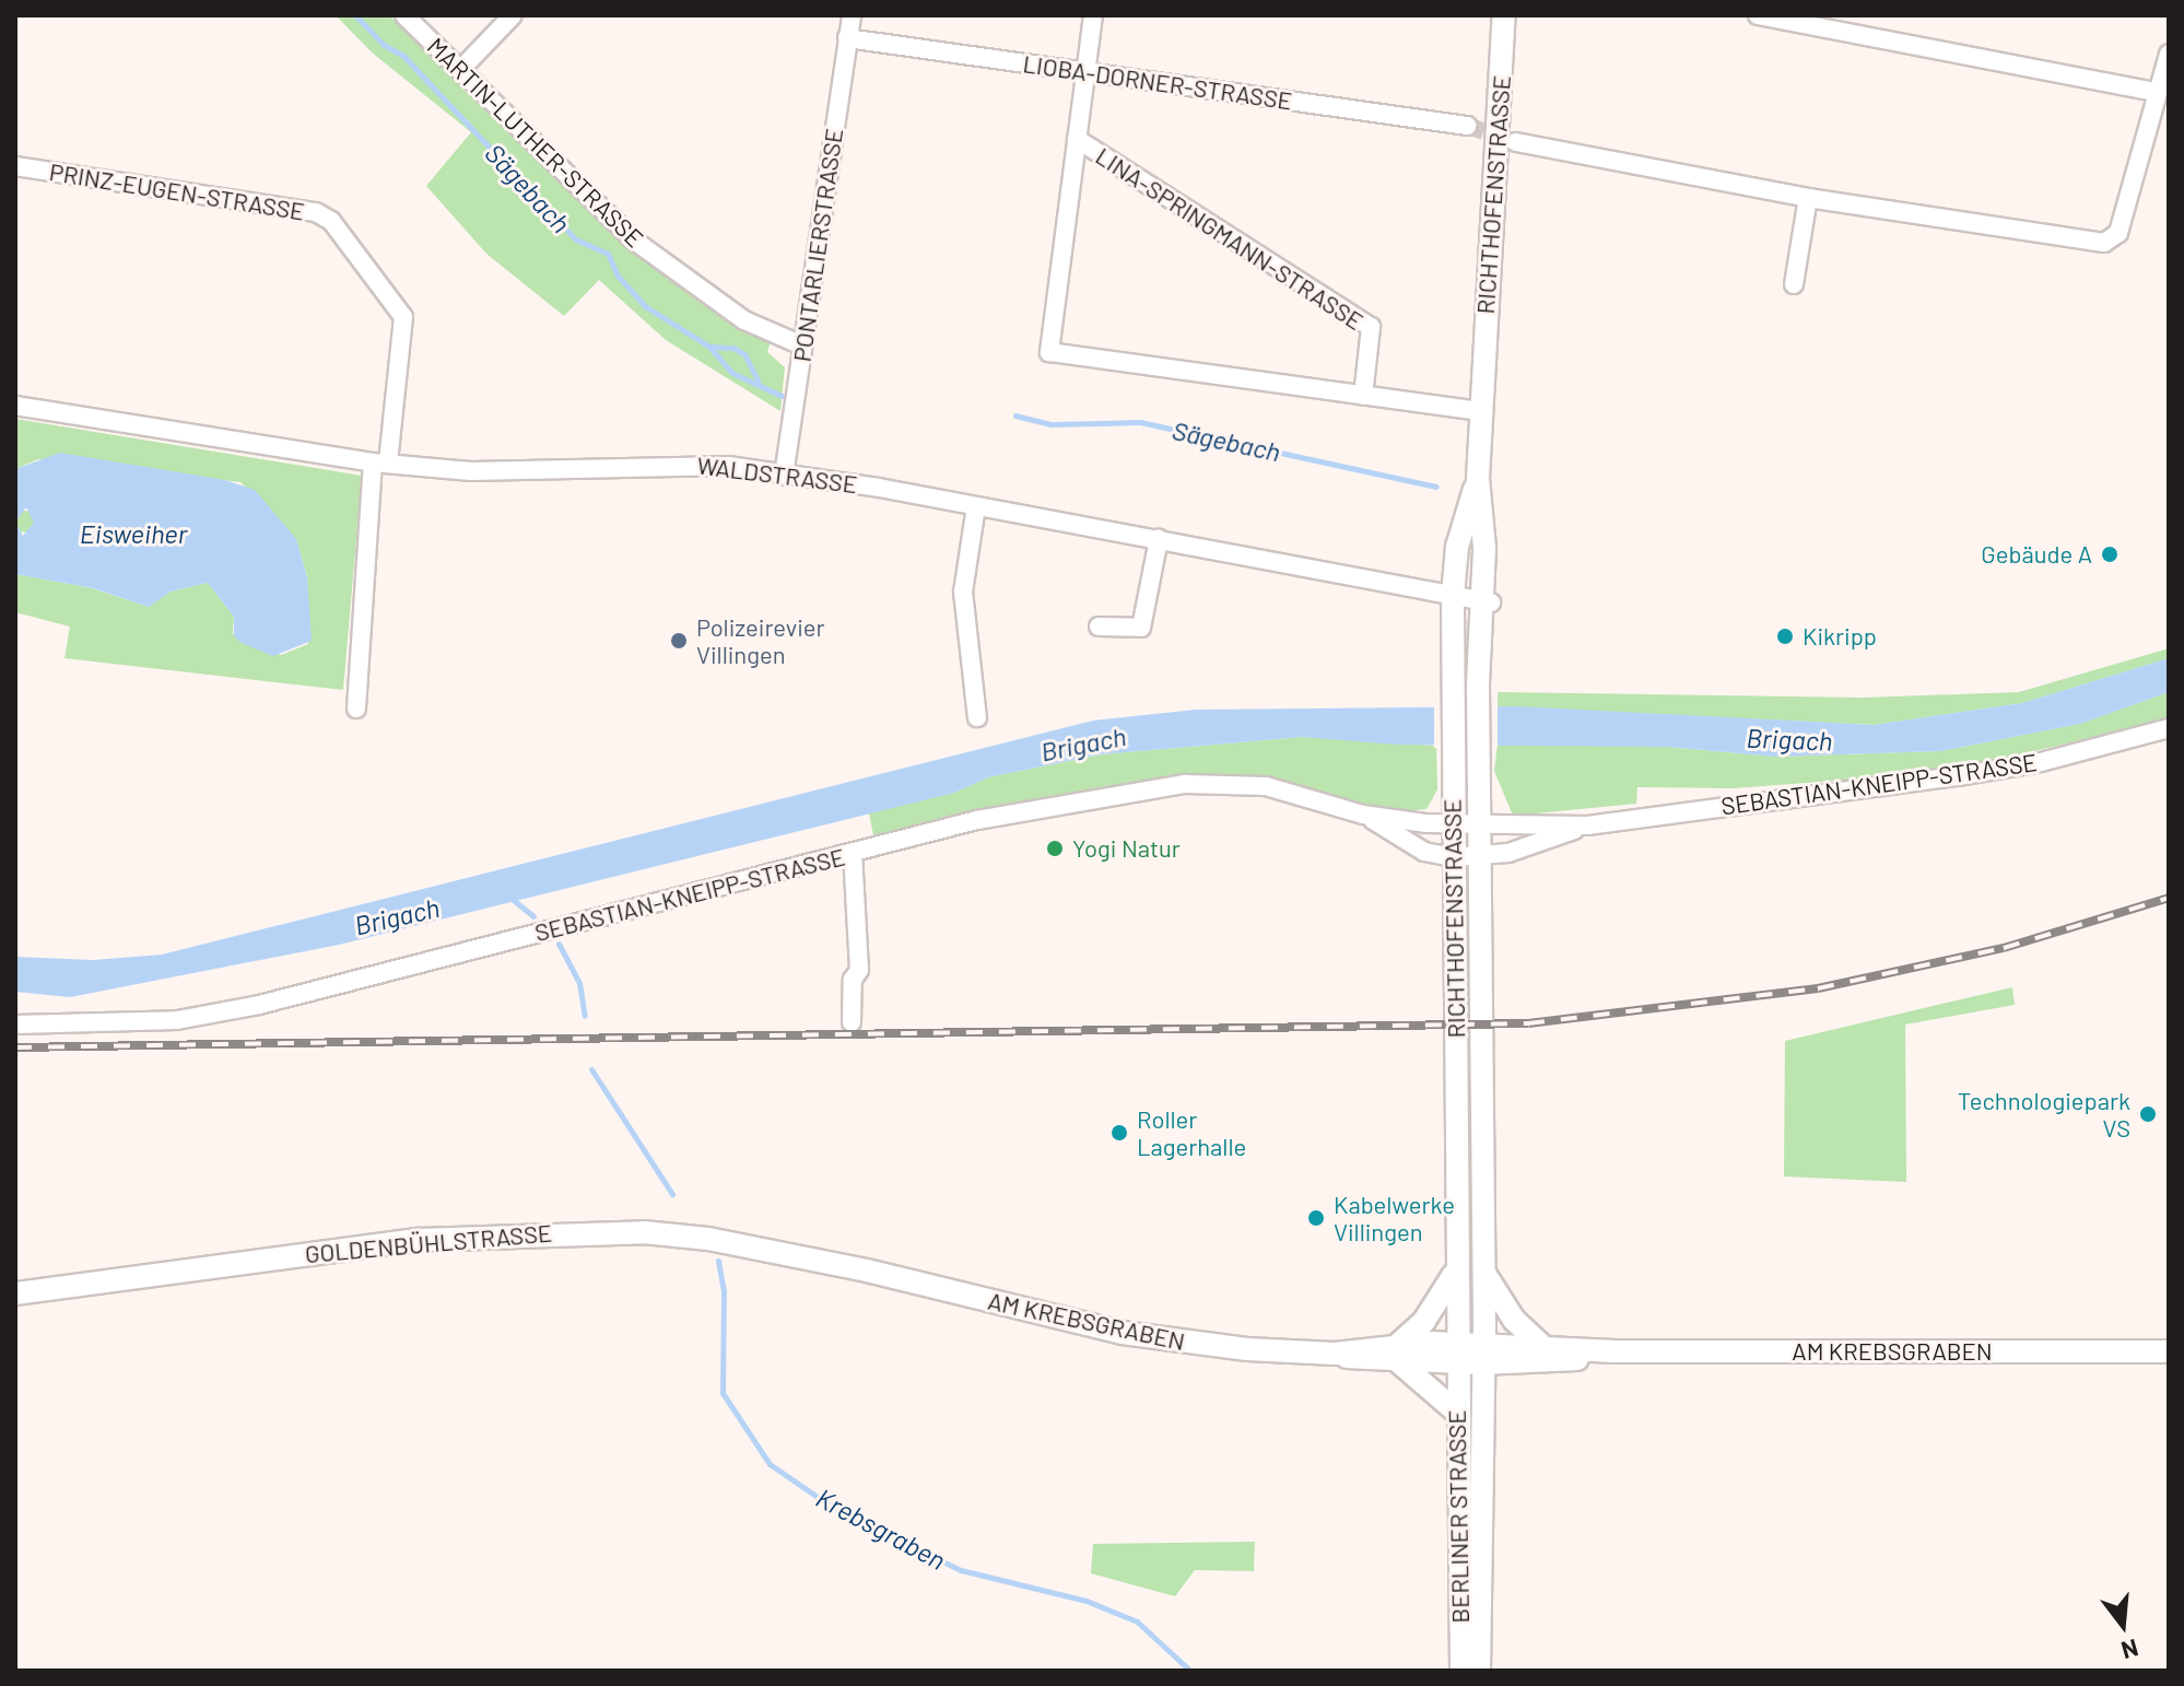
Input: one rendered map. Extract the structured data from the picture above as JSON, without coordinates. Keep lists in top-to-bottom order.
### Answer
{
  "streets": {
    "street": [
      "LIOBA-DORNER-STRASSE",
      "MARTIN-LUTHER-STRASSE",
      "PRINZ-EUGEN-STRASSE",
      "RICHTHOFENSTRASSE",
      "LINA-SPRINGMANN-STRASSE",
      "PONTARLIERSTRASSE",
      "WALDSTRASSE",
      "SEBASTIAN-KNEIPP-STRASSE",
      "GOLDENBÜHLSTRASSE",
      "AM KREBSGRABEN",
      "BERLINER STRASSE"
    ]
  },
  "crossings": [
    ["LIOBA-DORNER-STRASSE", "LINA-SPRINGMANN-STRASSE"],
    ["LIOBA-DORNER-STRASSE", "PONTARLIERSTRASSE"],
    ["MARTIN-LUTHER-STRASSE", "PONTARLIERSTRASSE"],
    ["PRINZ-EUGEN-STRASSE", "WALDSTRASSE"],
    ["RICHTHOFENSTRASSE", "LINA-SPRINGMANN-STRASSE"],
    ["RICHTHOFENSTRASSE", "WALDSTRASSE"],
    ["RICHTHOFENSTRASSE", "SEBASTIAN-KNEIPP-STRASSE"],
    ["RICHTHOFENSTRASSE", "AM KREBSGRABEN"],
    ["RICHTHOFENSTRASSE", "BERLINER STRASSE"],
    ["PONTARLIERSTRASSE", "WALDSTRASSE"],
    ["GOLDENBÜHLSTRASSE", "AM KREBSGRABEN"],
    ["AM KREBSGRABEN", "BERLINER STRASSE"]
  ],
  "water": [
    "Sägebach",
    "Eisweiher",
    "Brigach",
    "Krebsgraben"
  ],
  "places": [
    "Gebäude A",
    "Kikripp",
    "Polizeirevier Villingen",
    "Yogi Natur",
    "Technologiepark VS",
    "Roller Lagerhalle",
    "Kabelwerke Villingen"
  ],
  "north": "bottom"
}
